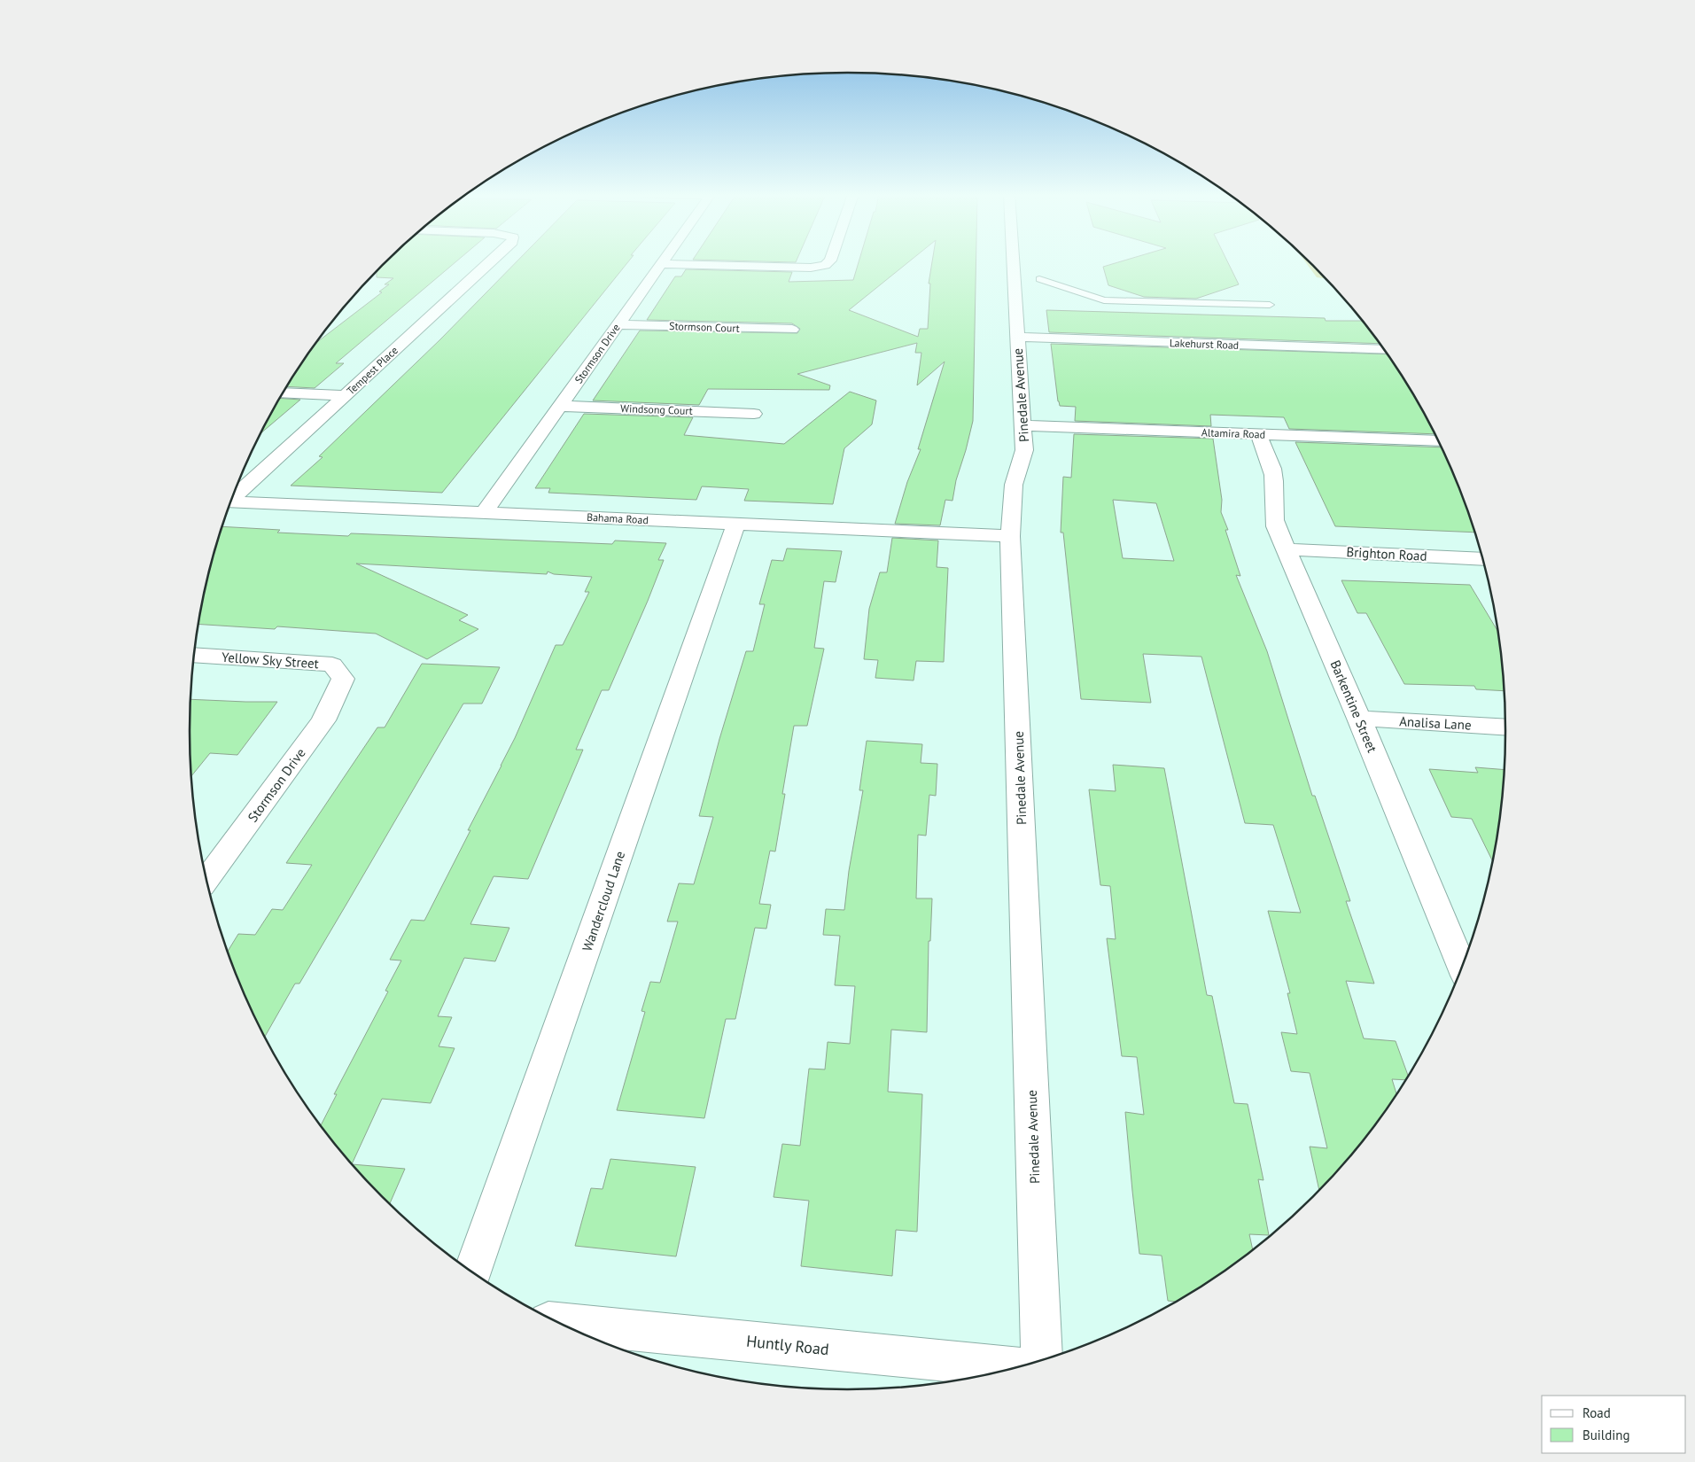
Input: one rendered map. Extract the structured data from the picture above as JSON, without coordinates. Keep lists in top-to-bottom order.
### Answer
{
  "streets": {
    "street": [
      "Stormson Court",
      "Lakehurst Road",
      "Stormson Drive",
      "Tempest Place",
      "Pinedale Avenue",
      "Windsong Court",
      "Altamira Road",
      "Bahama Road",
      "Brighton Road",
      "Yellow Sky Street",
      "Barkentine Street",
      "Analisa Lane",
      "Wandercloud Lane",
      "Huntly Road"
    ]
  },
  "crossings": [
    ["Stormson Court", "Stormson Drive"],
    ["Lakehurst Road", "Pinedale Avenue"],
    ["Stormson Drive", "Windsong Court"],
    ["Stormson Drive", "Bahama Road"],
    ["Stormson Drive", "Yellow Sky Street"],
    ["Pinedale Avenue", "Altamira Road"],
    ["Pinedale Avenue", "Bahama Road"],
    ["Altamira Road", "Barkentine Street"],
    ["Bahama Road", "Wandercloud Lane"],
    ["Brighton Road", "Barkentine Street"],
    ["Barkentine Street", "Analisa Lane"]
  ],
  "legend": ["Road", "Building"]
}
